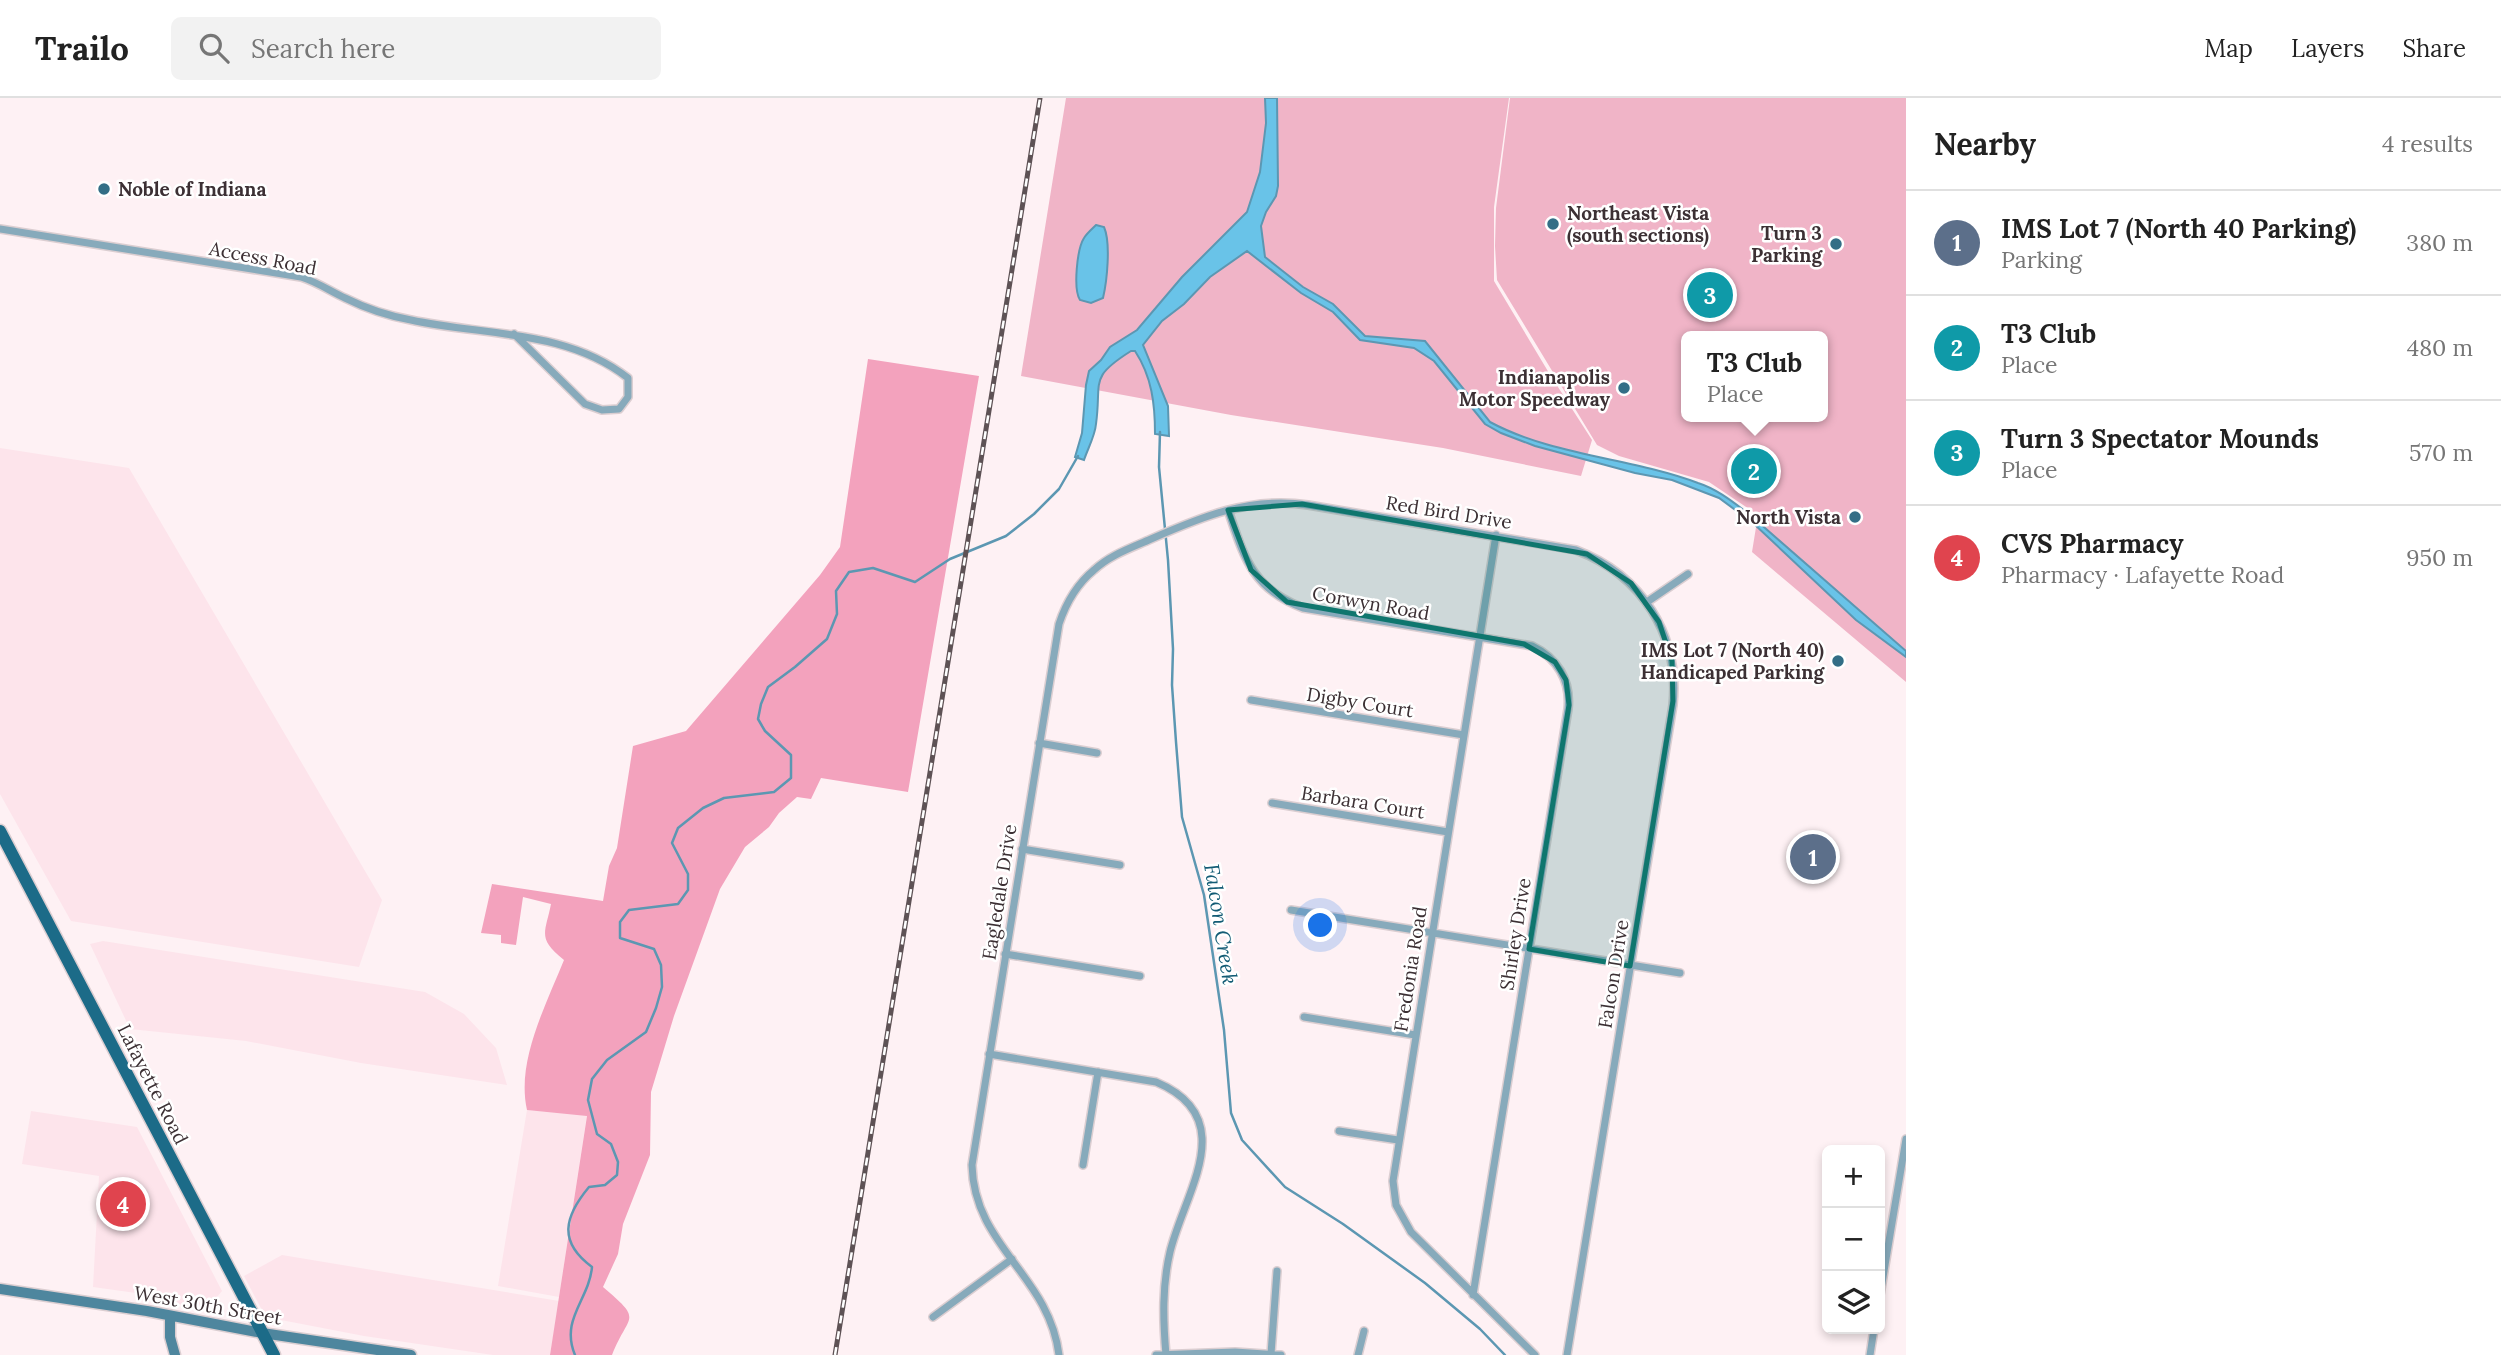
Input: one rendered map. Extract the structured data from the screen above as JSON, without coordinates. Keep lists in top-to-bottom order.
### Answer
{
  "streets": {
    "main road": ["Lafayette Road", "West 30th Street"],
    "street": [
      "Access Road",
      "Red Bird Drive",
      "Corwyn Road",
      "Digby Court",
      "Barbara Court",
      "Eagledale Drive",
      "Shirley Drive",
      "Fredonia Road",
      "Falcon Drive"
    ]
  },
  "crossings": [
    ["Red Bird Drive", "Corwyn Road"],
    ["Red Bird Drive", "Eagledale Drive"],
    ["Red Bird Drive", "Fredonia Road"],
    ["Red Bird Drive", "Falcon Drive"],
    ["Corwyn Road", "Eagledale Drive"],
    ["Corwyn Road", "Shirley Drive"],
    ["Corwyn Road", "Fredonia Road"],
    ["Digby Court", "Fredonia Road"],
    ["Barbara Court", "Fredonia Road"],
    ["Shirley Drive", "Fredonia Road"],
    ["Lafayette Road", "West 30th Street"]
  ],
  "water": ["Falcon Creek"],
  "places": [
    "Noble of Indiana",
    "Northeast Vista (south sections)",
    "Turn 3 Parking",
    "Indianapolis Motor Speedway",
    "North Vista",
    "IMS Lot 7 (North 40) Handicaped Parking"
  ],
  "page": {
    "header": "Trailo",
    "search": "Search here",
    "nav": ["Map", "Layers", "Share"],
    "heading": ["Nearby", "4 results"],
    "list": [
      {
        "mark": "1",
        "name": "IMS Lot 7 (North 40 Parking)",
        "note": "Parking",
        "value": "380 m"
      },
      {
        "mark": "2",
        "name": "T3 Club",
        "note": "Place",
        "value": "480 m"
      },
      {
        "mark": "3",
        "name": "Turn 3 Spectator Mounds",
        "note": "Place",
        "value": "570 m"
      },
      {
        "mark": "4",
        "name": "CVS Pharmacy",
        "note": "Pharmacy · Lafayette Road",
        "value": "950 m"
      }
    ],
    "pins": [
      "3",
      "2",
      "1",
      "4"
    ],
    "popup": ["T3 Club", "Place"],
    "map_buttons": ["+", "−"]
  }
}
